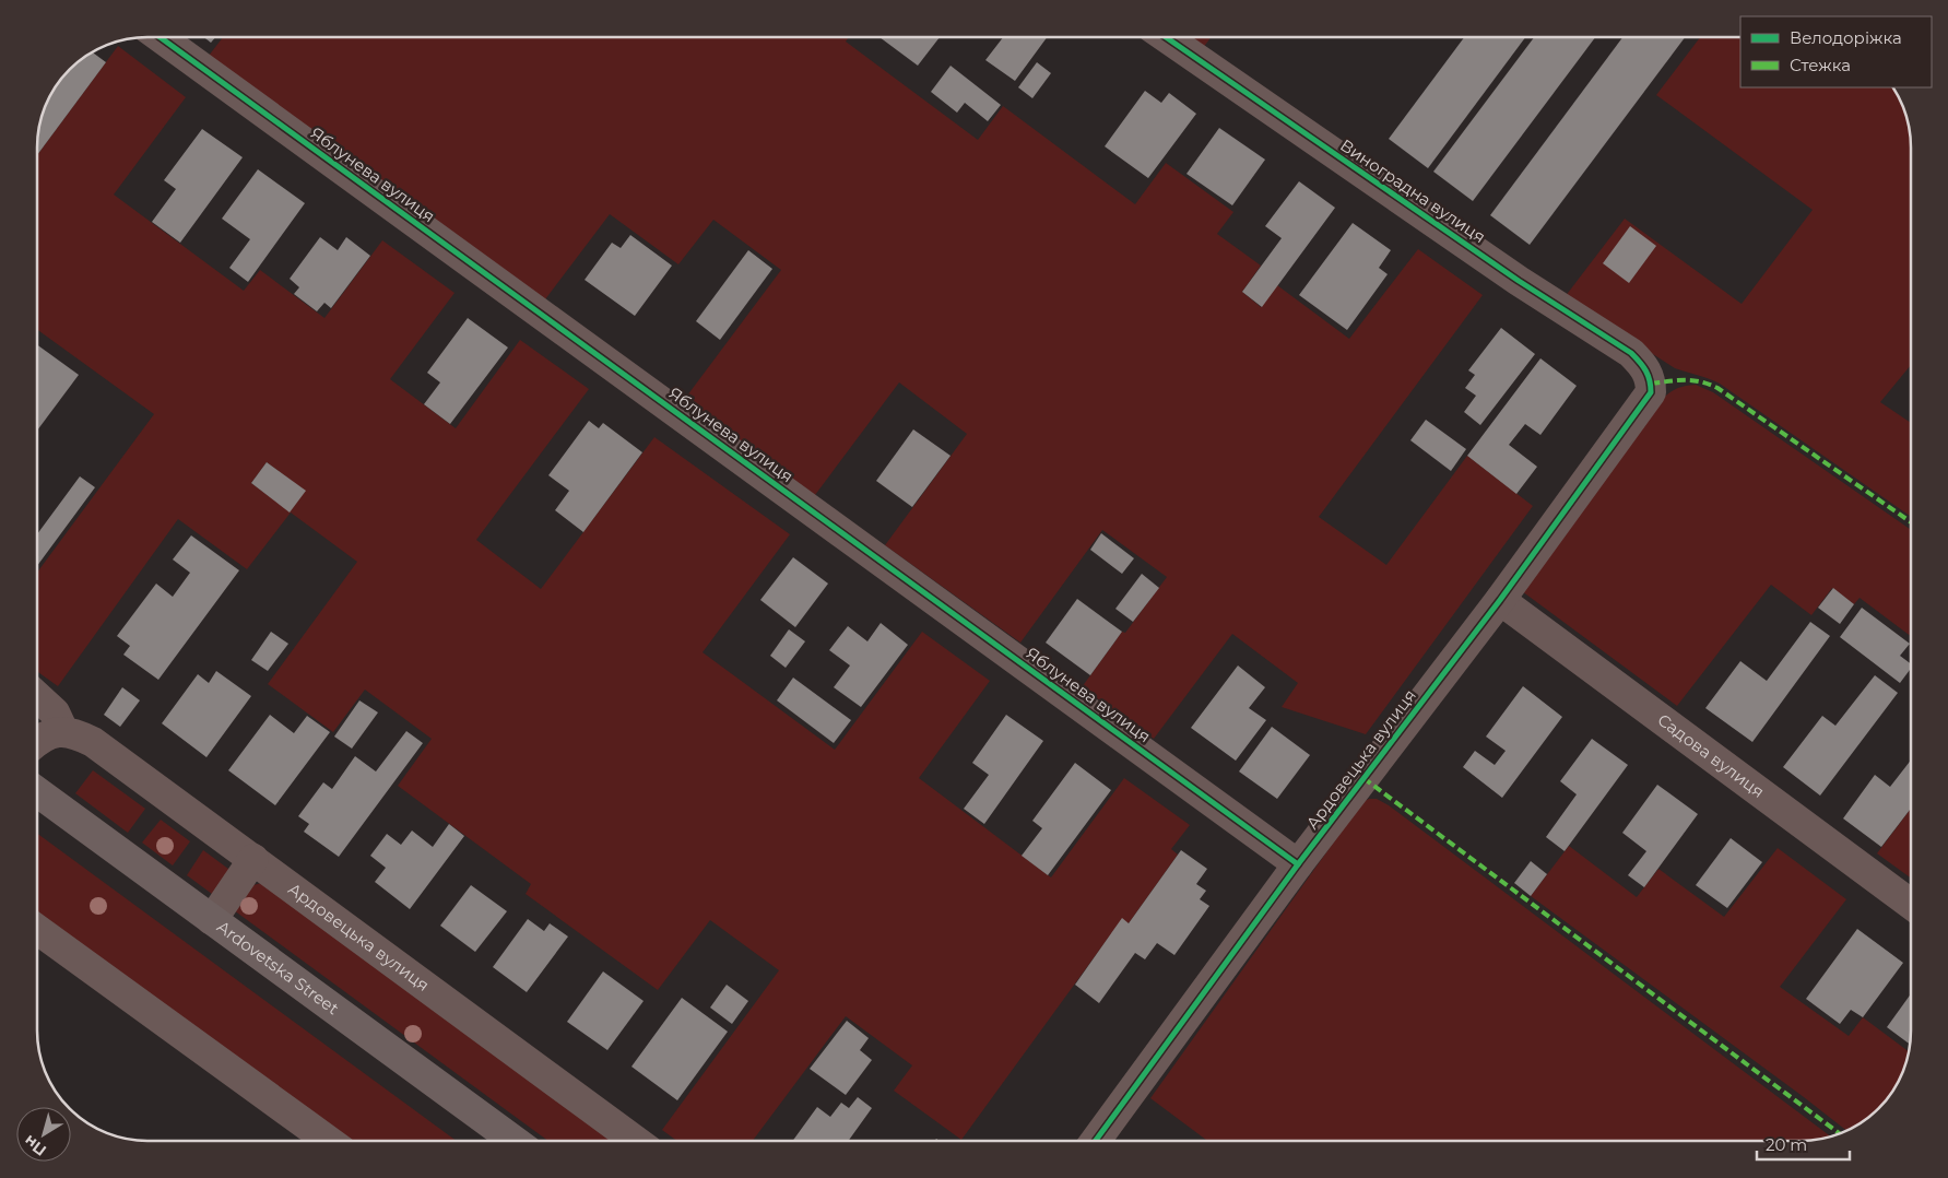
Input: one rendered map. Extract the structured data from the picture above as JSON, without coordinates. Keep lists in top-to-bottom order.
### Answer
{
  "streets": {
    "highway": ["Ardovetska Street"],
    "street": [
      "Яблунева вулиця",
      "Виноградна вулиця",
      "Садова вулиця",
      "Ардовецька вулиця"
    ]
  },
  "crossings": [
    ["Яблунева вулиця", "Ардовецька вулиця"],
    ["Виноградна вулиця", "Ардовецька вулиця"],
    ["Садова вулиця", "Ардовецька вулиця"]
  ],
  "legend": ["Велодоріжка", "Стежка"],
  "scale_bar": "20 m",
  "north": "bottom left"
}
